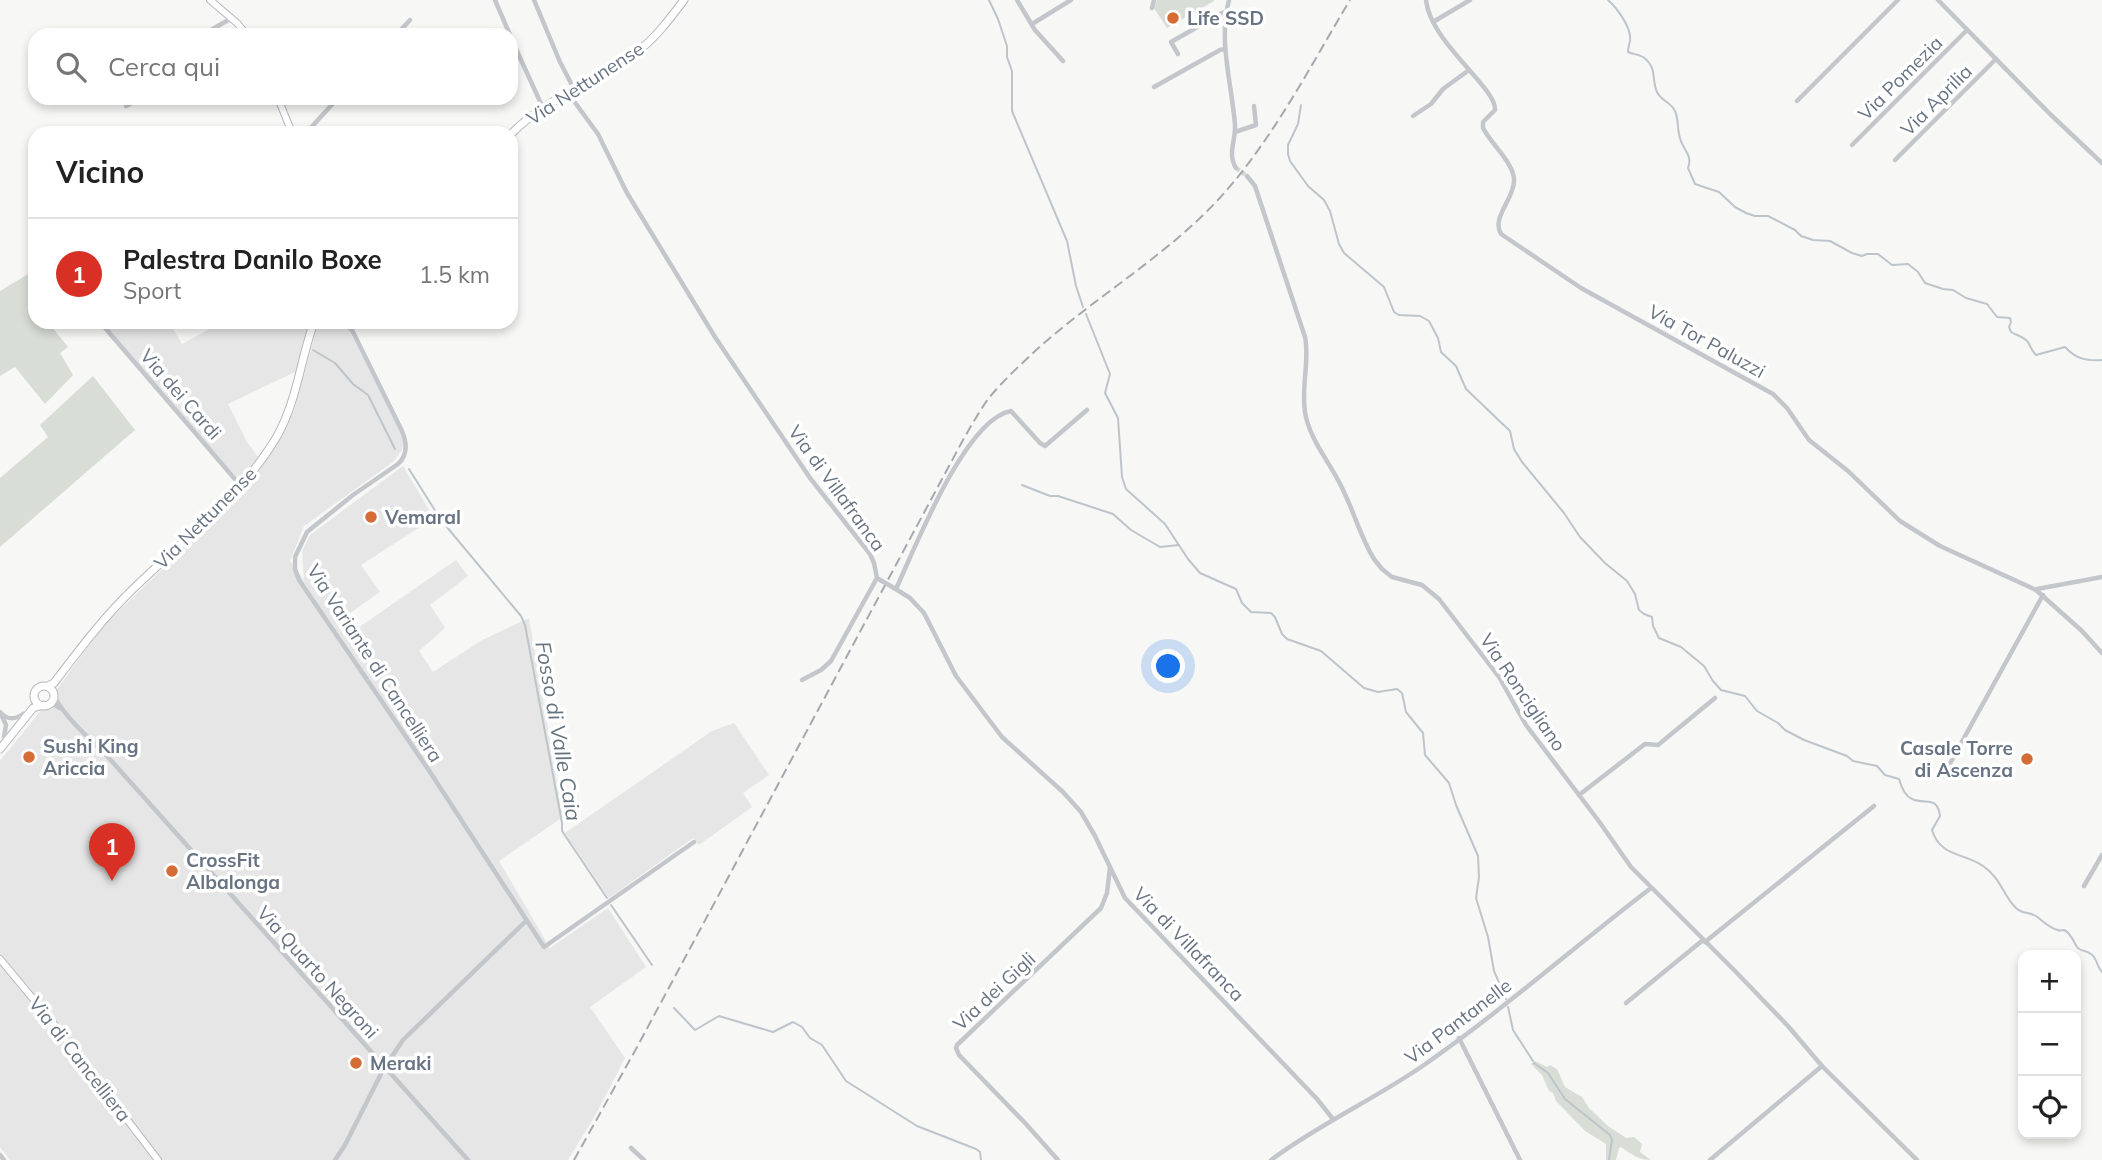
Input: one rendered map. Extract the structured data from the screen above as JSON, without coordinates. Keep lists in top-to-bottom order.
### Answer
{
  "streets": {
    "main road": ["Via Nettunense"],
    "street": [
      "Via Pomezia",
      "Via Aprilia",
      "Via Tor Paluzzi",
      "Via dei Cardi",
      "Via di Villafranca",
      "Via Variante di Cancelliera",
      "Via Roncigliano",
      "Via Quarto Negroni",
      "Via dei Gigli",
      "Via Pantanelle",
      "Via di Cancelliera"
    ]
  },
  "crossings": [
    ["Via Nettunense", "Via dei Cardi"],
    ["Via Nettunense", "Via di Villafranca"],
    ["Via Nettunense", "Via Quarto Negroni"],
    ["Via di Villafranca", "Via dei Gigli"],
    ["Via di Villafranca", "Via Pantanelle"],
    ["Via Roncigliano", "Via Pantanelle"]
  ],
  "water": ["Fosso di Valle Caia"],
  "places": [
    "Life SSD",
    "Vemaral",
    "Sushi King Ariccia",
    "Casale Torre di Ascenza",
    "CrossFit Albalonga",
    "Meraki"
  ],
  "page": {
    "search": "Cerca qui",
    "heading": "Vicino",
    "list": [
      {
        "mark": "1",
        "name": "Palestra Danilo Boxe",
        "note": "Sport",
        "value": "1.5 km"
      }
    ],
    "pins": "1",
    "map_buttons": ["+", "−"]
  }
}
